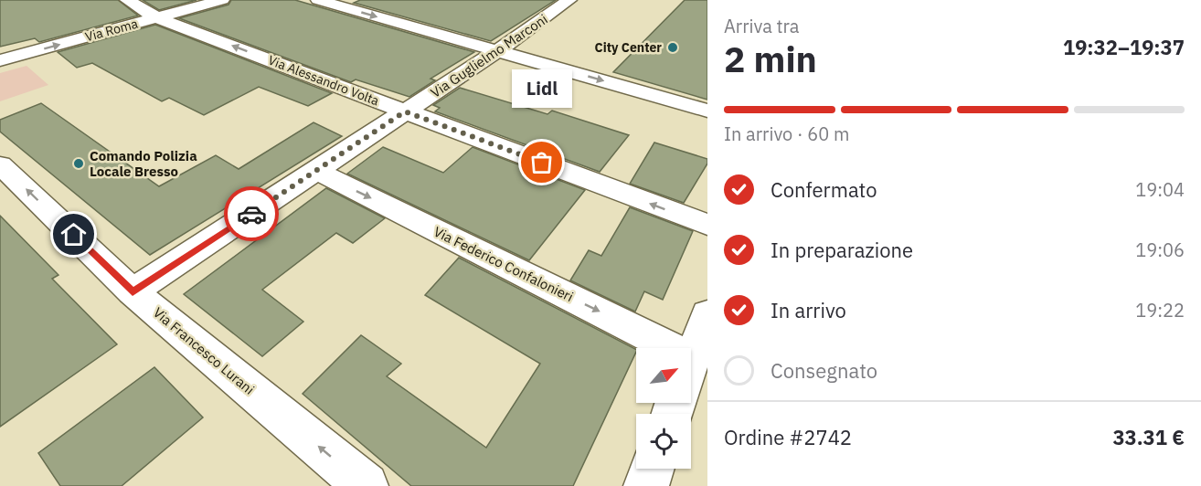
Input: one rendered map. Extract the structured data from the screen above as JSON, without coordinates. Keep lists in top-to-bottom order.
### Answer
{
  "streets": {
    "street": [
      "Via Roma",
      "Via Guglielmo Marconi",
      "Via Alessandro Volta",
      "Via Federico Confalonieri",
      "Via Francesco Lurani"
    ]
  },
  "crossings": [
    ["Via Roma", "Via Alessandro Volta"],
    ["Via Guglielmo Marconi", "Via Alessandro Volta"],
    ["Via Guglielmo Marconi", "Via Federico Confalonieri"],
    ["Via Guglielmo Marconi", "Via Francesco Lurani"]
  ],
  "one_way": ["Via Roma", "Via Francesco Lurani"],
  "places": ["City Center", "Lidl", "Comando Polizia Locale Bresso"],
  "north": "top right",
  "page": {
    "heading": ["2 min", "Arriva tra", "19:32–19:37"],
    "panel": ["Ordine #2742", "33.31 €"],
    "bubble": "Lidl",
    "bar": "In arrivo · 60 m",
    "list": [
      ["Confermato", "19:04"],
      ["In preparazione", "19:06"],
      ["In arrivo", "19:22"],
      "Consegnato"
    ]
  }
}
